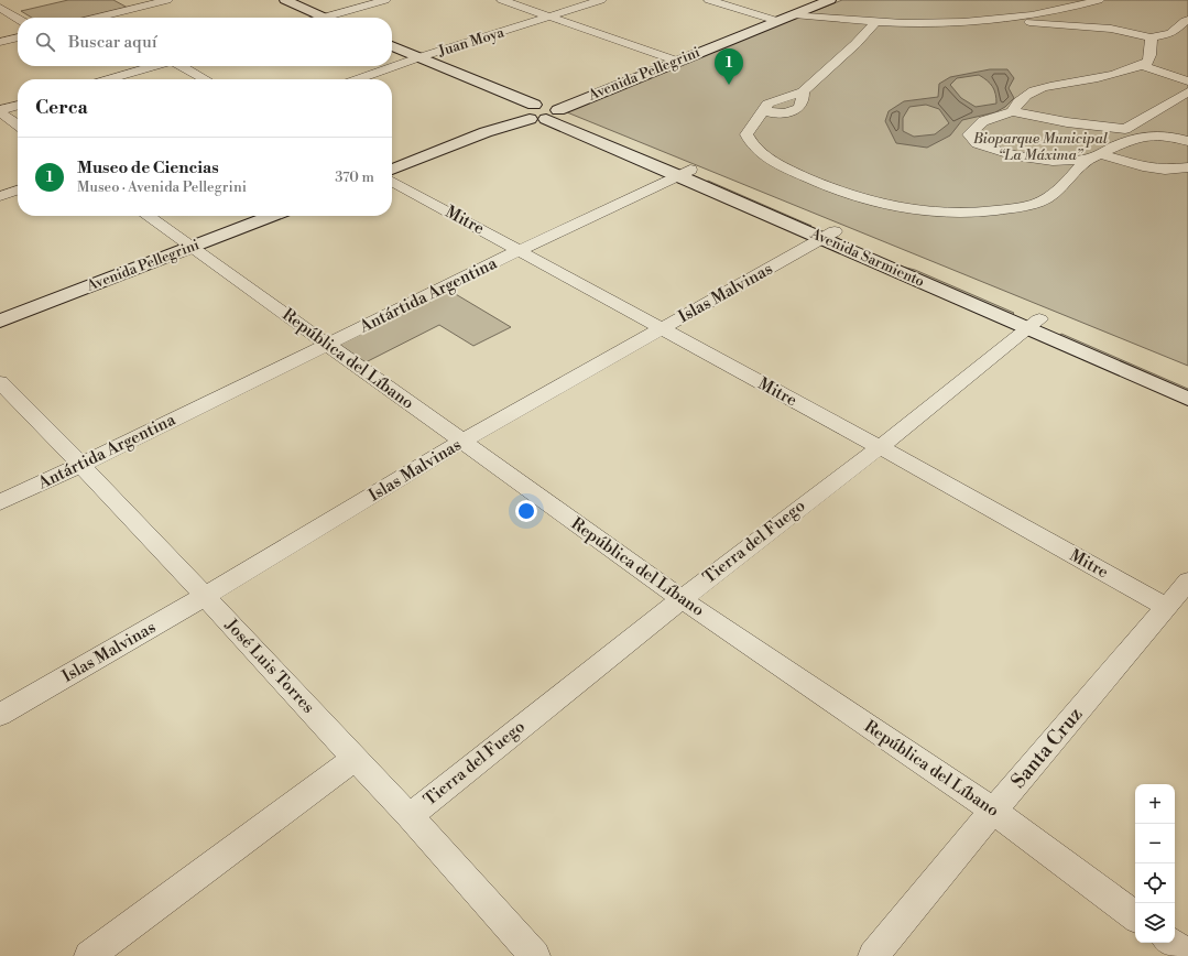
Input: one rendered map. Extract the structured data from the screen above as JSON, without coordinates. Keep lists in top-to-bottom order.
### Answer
{
  "streets": {
    "main road": ["Avenida Pellegrini", "Avenida Sarmiento"],
    "street": [
      "Juan Moya",
      "Mitre",
      "Islas Malvinas",
      "Antártida Argentina",
      "República del Líbano",
      "Tierra del Fuego",
      "José Luis Torres",
      "Santa Cruz"
    ]
  },
  "crossings": [
    ["Juan Moya", "Avenida Sarmiento"],
    ["Avenida Pellegrini", "Avenida Sarmiento"],
    ["Avenida Pellegrini", "República del Líbano"],
    ["Mitre", "Islas Malvinas"],
    ["Mitre", "Antártida Argentina"],
    ["Mitre", "Tierra del Fuego"],
    ["Mitre", "Santa Cruz"],
    ["Avenida Sarmiento", "Islas Malvinas"],
    ["Avenida Sarmiento", "Antártida Argentina"],
    ["Avenida Sarmiento", "Tierra del Fuego"],
    ["Islas Malvinas", "República del Líbano"],
    ["Islas Malvinas", "José Luis Torres"],
    ["Antártida Argentina", "República del Líbano"],
    ["Antártida Argentina", "José Luis Torres"],
    ["República del Líbano", "Tierra del Fuego"],
    ["República del Líbano", "Santa Cruz"],
    ["Tierra del Fuego", "José Luis Torres"]
  ],
  "parks": ["Bioparque Municipal “La Máxima”"],
  "page": {
    "search": "Buscar aquí",
    "pins": "1",
    "heading": "Cerca",
    "list": [
      {
        "mark": "1",
        "name": "Museo de Ciencias",
        "note": "Museo · Avenida Pellegrini",
        "value": "370 m"
      }
    ],
    "map_buttons": ["+", "−"]
  }
}
